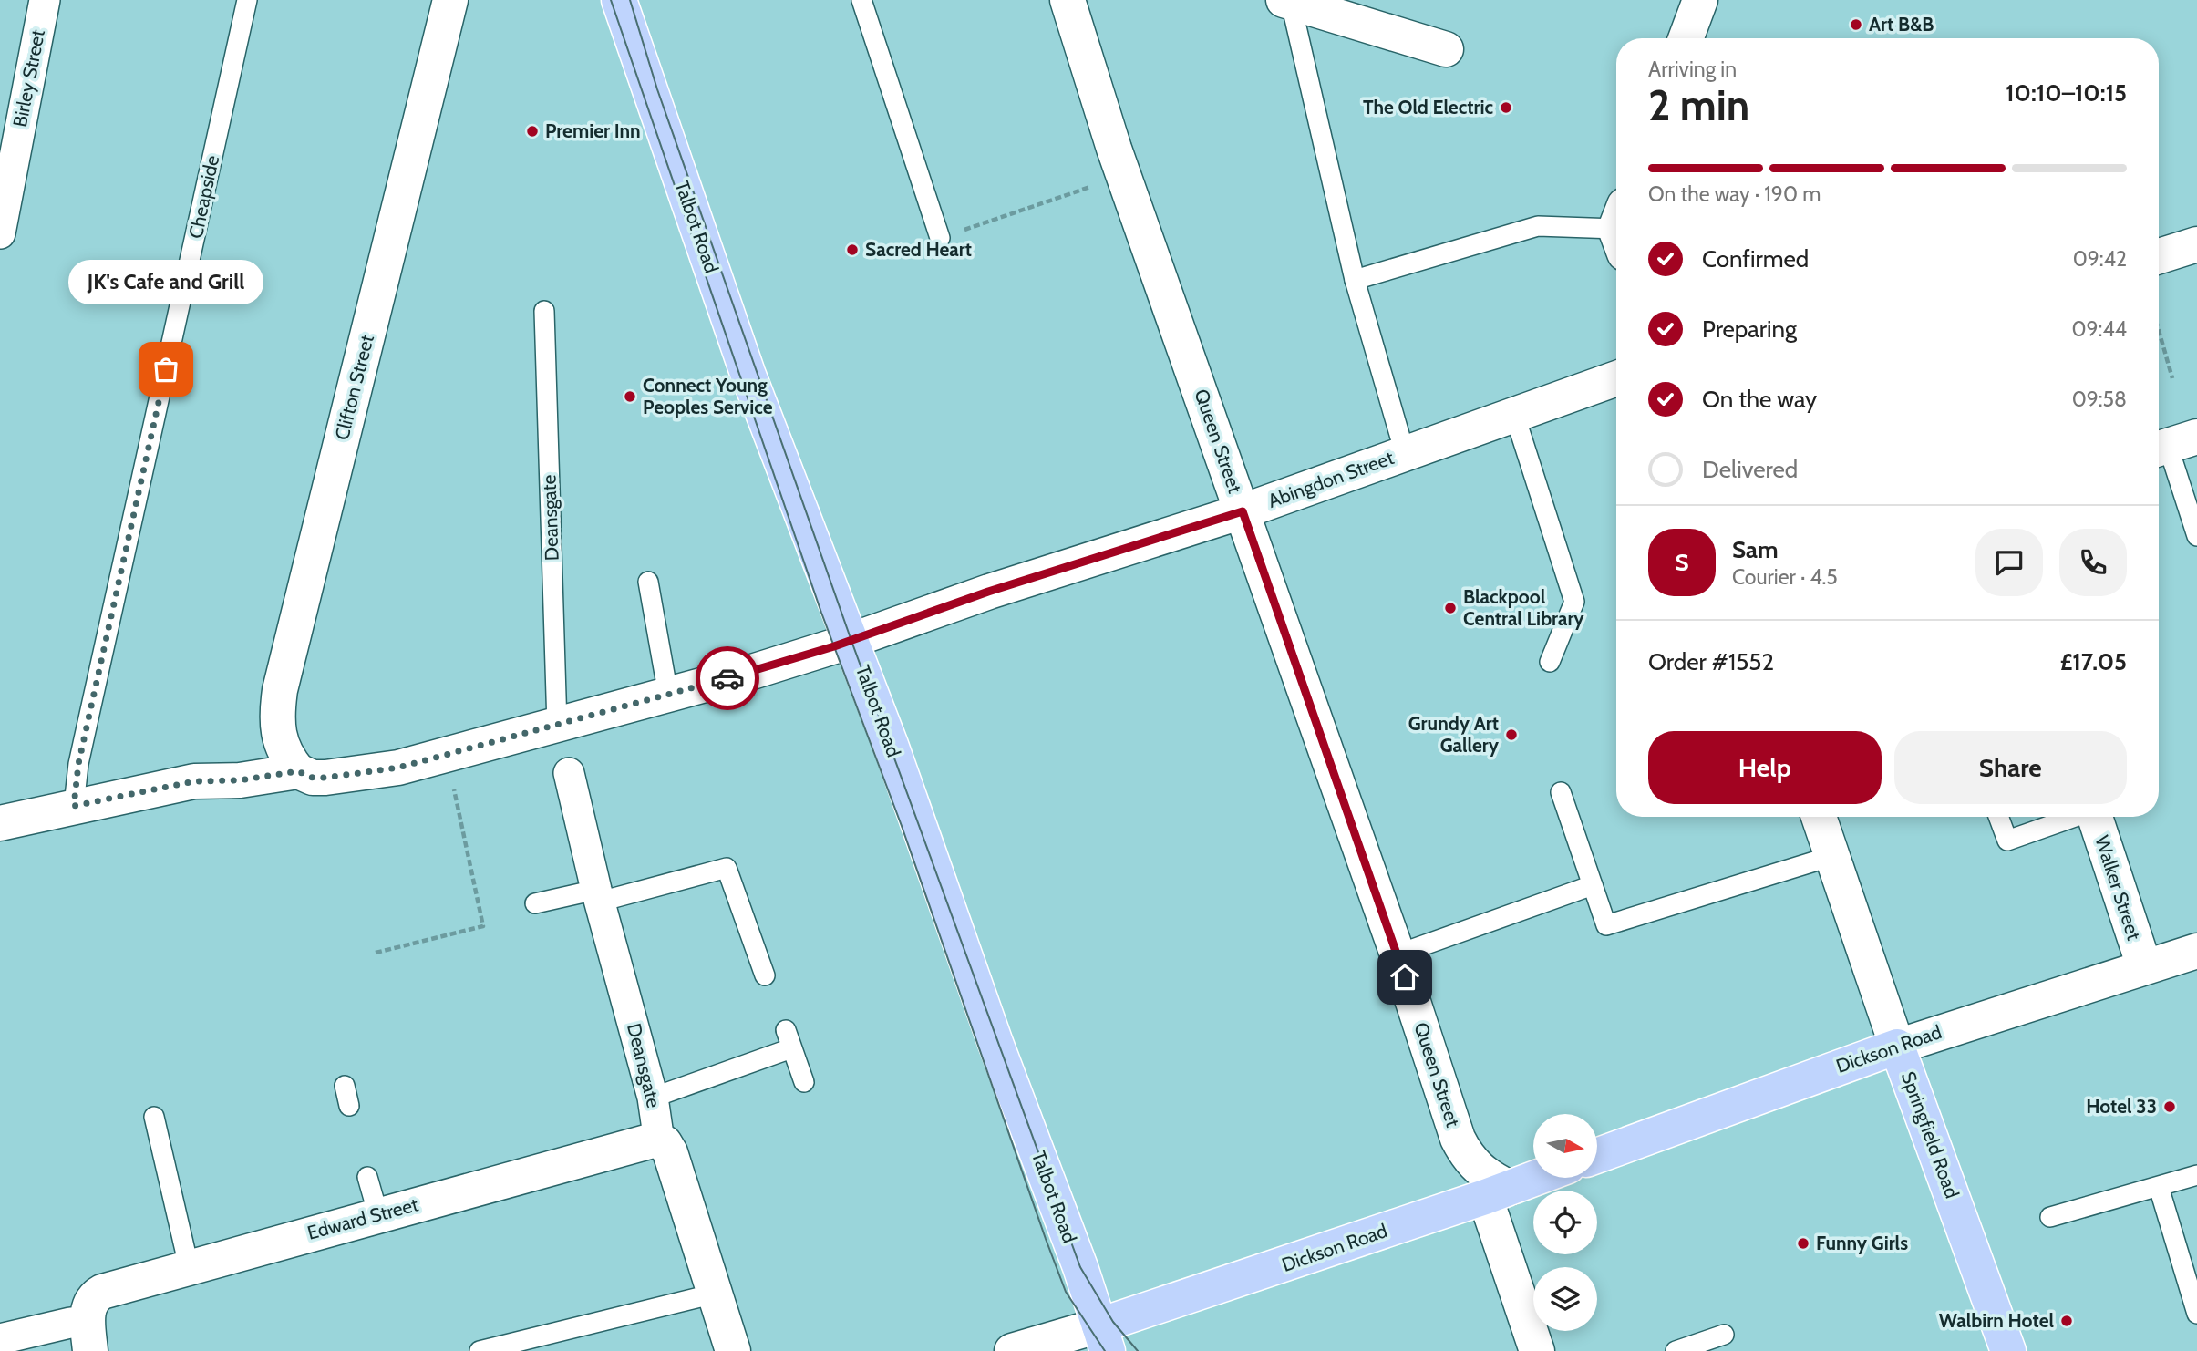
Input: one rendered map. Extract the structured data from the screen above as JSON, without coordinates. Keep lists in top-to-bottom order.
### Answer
{
  "streets": {
    "main road": ["Talbot Road", "Dickson Road", "Springfield Road"],
    "street": [
      "Birley Street",
      "Clifton Street",
      "Queen Street",
      "Abingdon Street",
      "Deansgate",
      "Walker Street",
      "Edward Street"
    ],
    "lane": ["Cheapside"]
  },
  "crossings": [
    ["Cheapside", "Abingdon Street"],
    ["Talbot Road", "Abingdon Street"],
    ["Talbot Road", "Dickson Road"],
    ["Clifton Street", "Abingdon Street"],
    ["Queen Street", "Abingdon Street"],
    ["Queen Street", "Dickson Road"],
    ["Abingdon Street", "Deansgate"],
    ["Deansgate", "Edward Street"],
    ["Walker Street", "Dickson Road"],
    ["Dickson Road", "Springfield Road"]
  ],
  "places": [
    "Art B&B",
    "The Old Electric",
    "Premier Inn",
    "Sacred Heart",
    "JK's Cafe and Grill",
    "Connect Young Peoples Service",
    "Blackpool Central Library",
    "Grundy Art Gallery",
    "Hotel 33",
    "Funny Girls",
    "Walbirn Hotel"
  ],
  "north": "right",
  "page": {
    "heading": ["2 min", "Arriving in", "10:10–10:15"],
    "panel": [
      "Sam",
      "Courier · 4.5",
      "Order #1552",
      "£17.05"
    ],
    "bar": "On the way · 190 m",
    "list": [
      ["Confirmed", "09:42"],
      ["Preparing", "09:44"],
      ["On the way", "09:58"],
      "Delivered"
    ],
    "bubble": "JK's Cafe and Grill",
    "round": "S",
    "buttons": ["Help", "Share"]
  }
}
